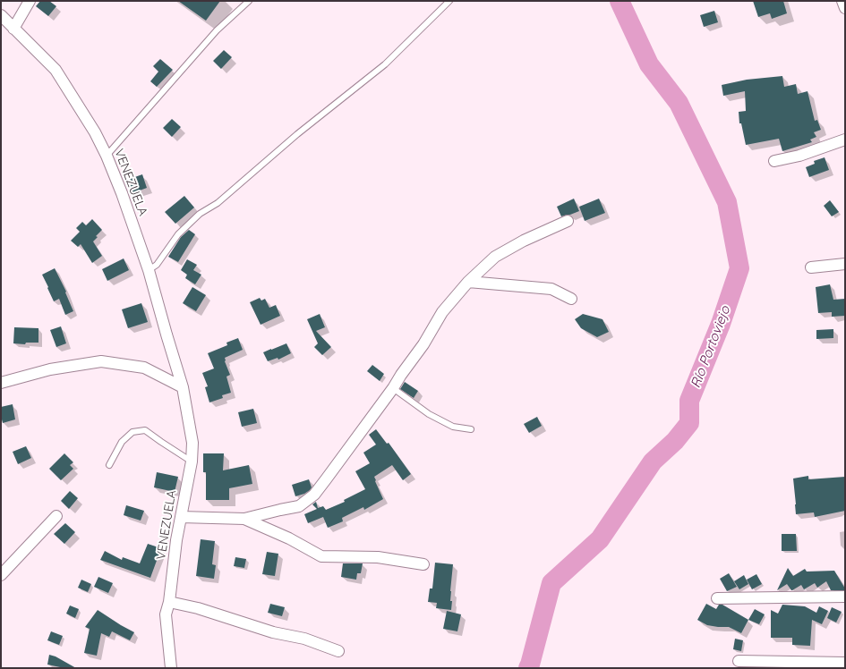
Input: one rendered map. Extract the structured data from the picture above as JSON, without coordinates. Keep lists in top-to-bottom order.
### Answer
{
  "streets": {
    "street": ["VENEZUELA"]
  },
  "water": ["Río Portoviejo"]
}
